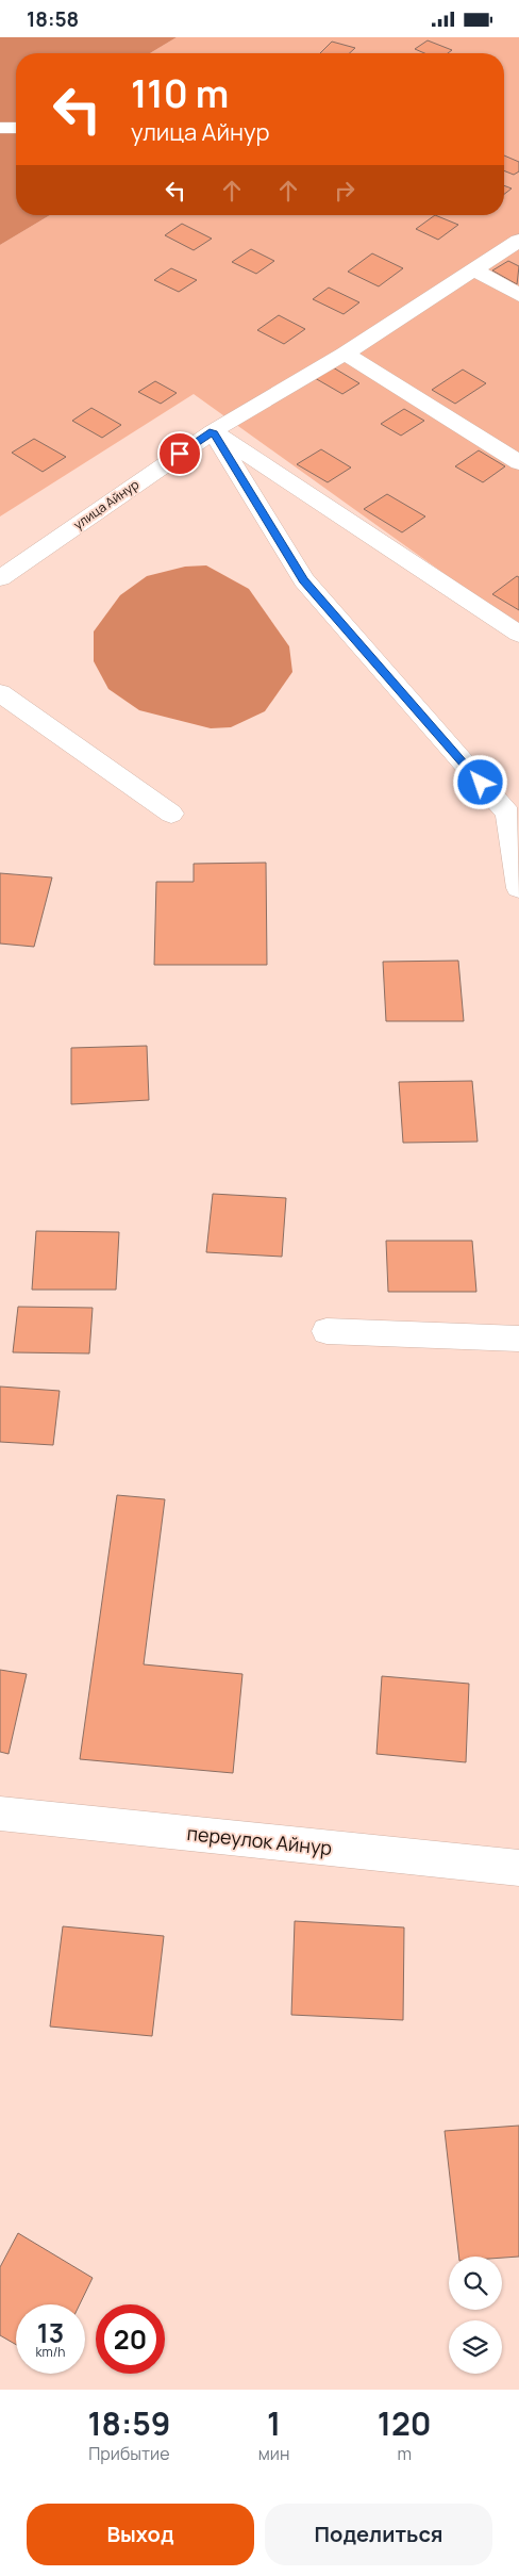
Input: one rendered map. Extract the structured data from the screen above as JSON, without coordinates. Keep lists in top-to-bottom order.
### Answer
{
  "streets": {
    "street": ["улица Айнур", "переулок Айнур"]
  },
  "page": {
    "status": "18:58",
    "turn": ["110 m", "улица Айнур"],
    "speed": "13 km/h",
    "limit": "20",
    "eta": [
      "18:59",
      "Прибытие",
      "1",
      "мин",
      "120",
      "m"
    ],
    "buttons": ["Выход", "Поделиться"]
  }
}
